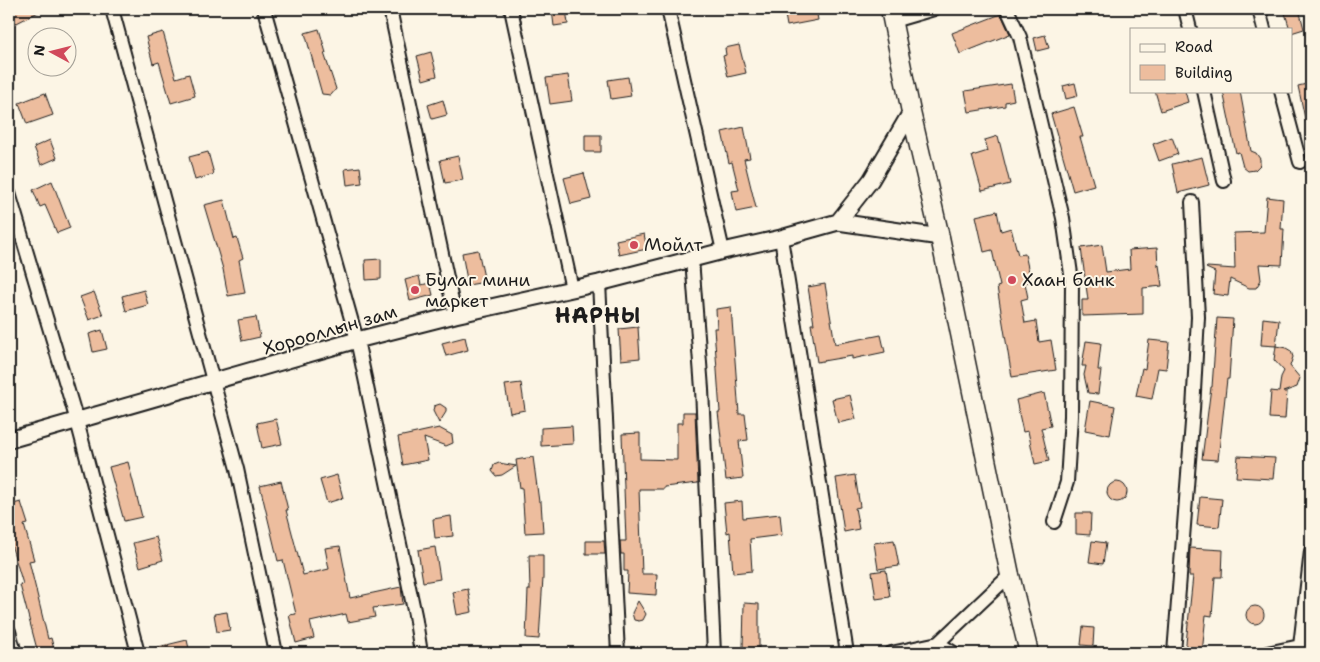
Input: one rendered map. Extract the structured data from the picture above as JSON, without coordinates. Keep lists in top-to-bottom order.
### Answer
{
  "streets": {
    "street": ["Хорооллын зам"]
  },
  "districts": ["НАРНЫ"],
  "places": ["Мойлт", "Хаан банк", "Булаг мини маркет"],
  "legend": ["Road", "Building"],
  "north": "left"
}
